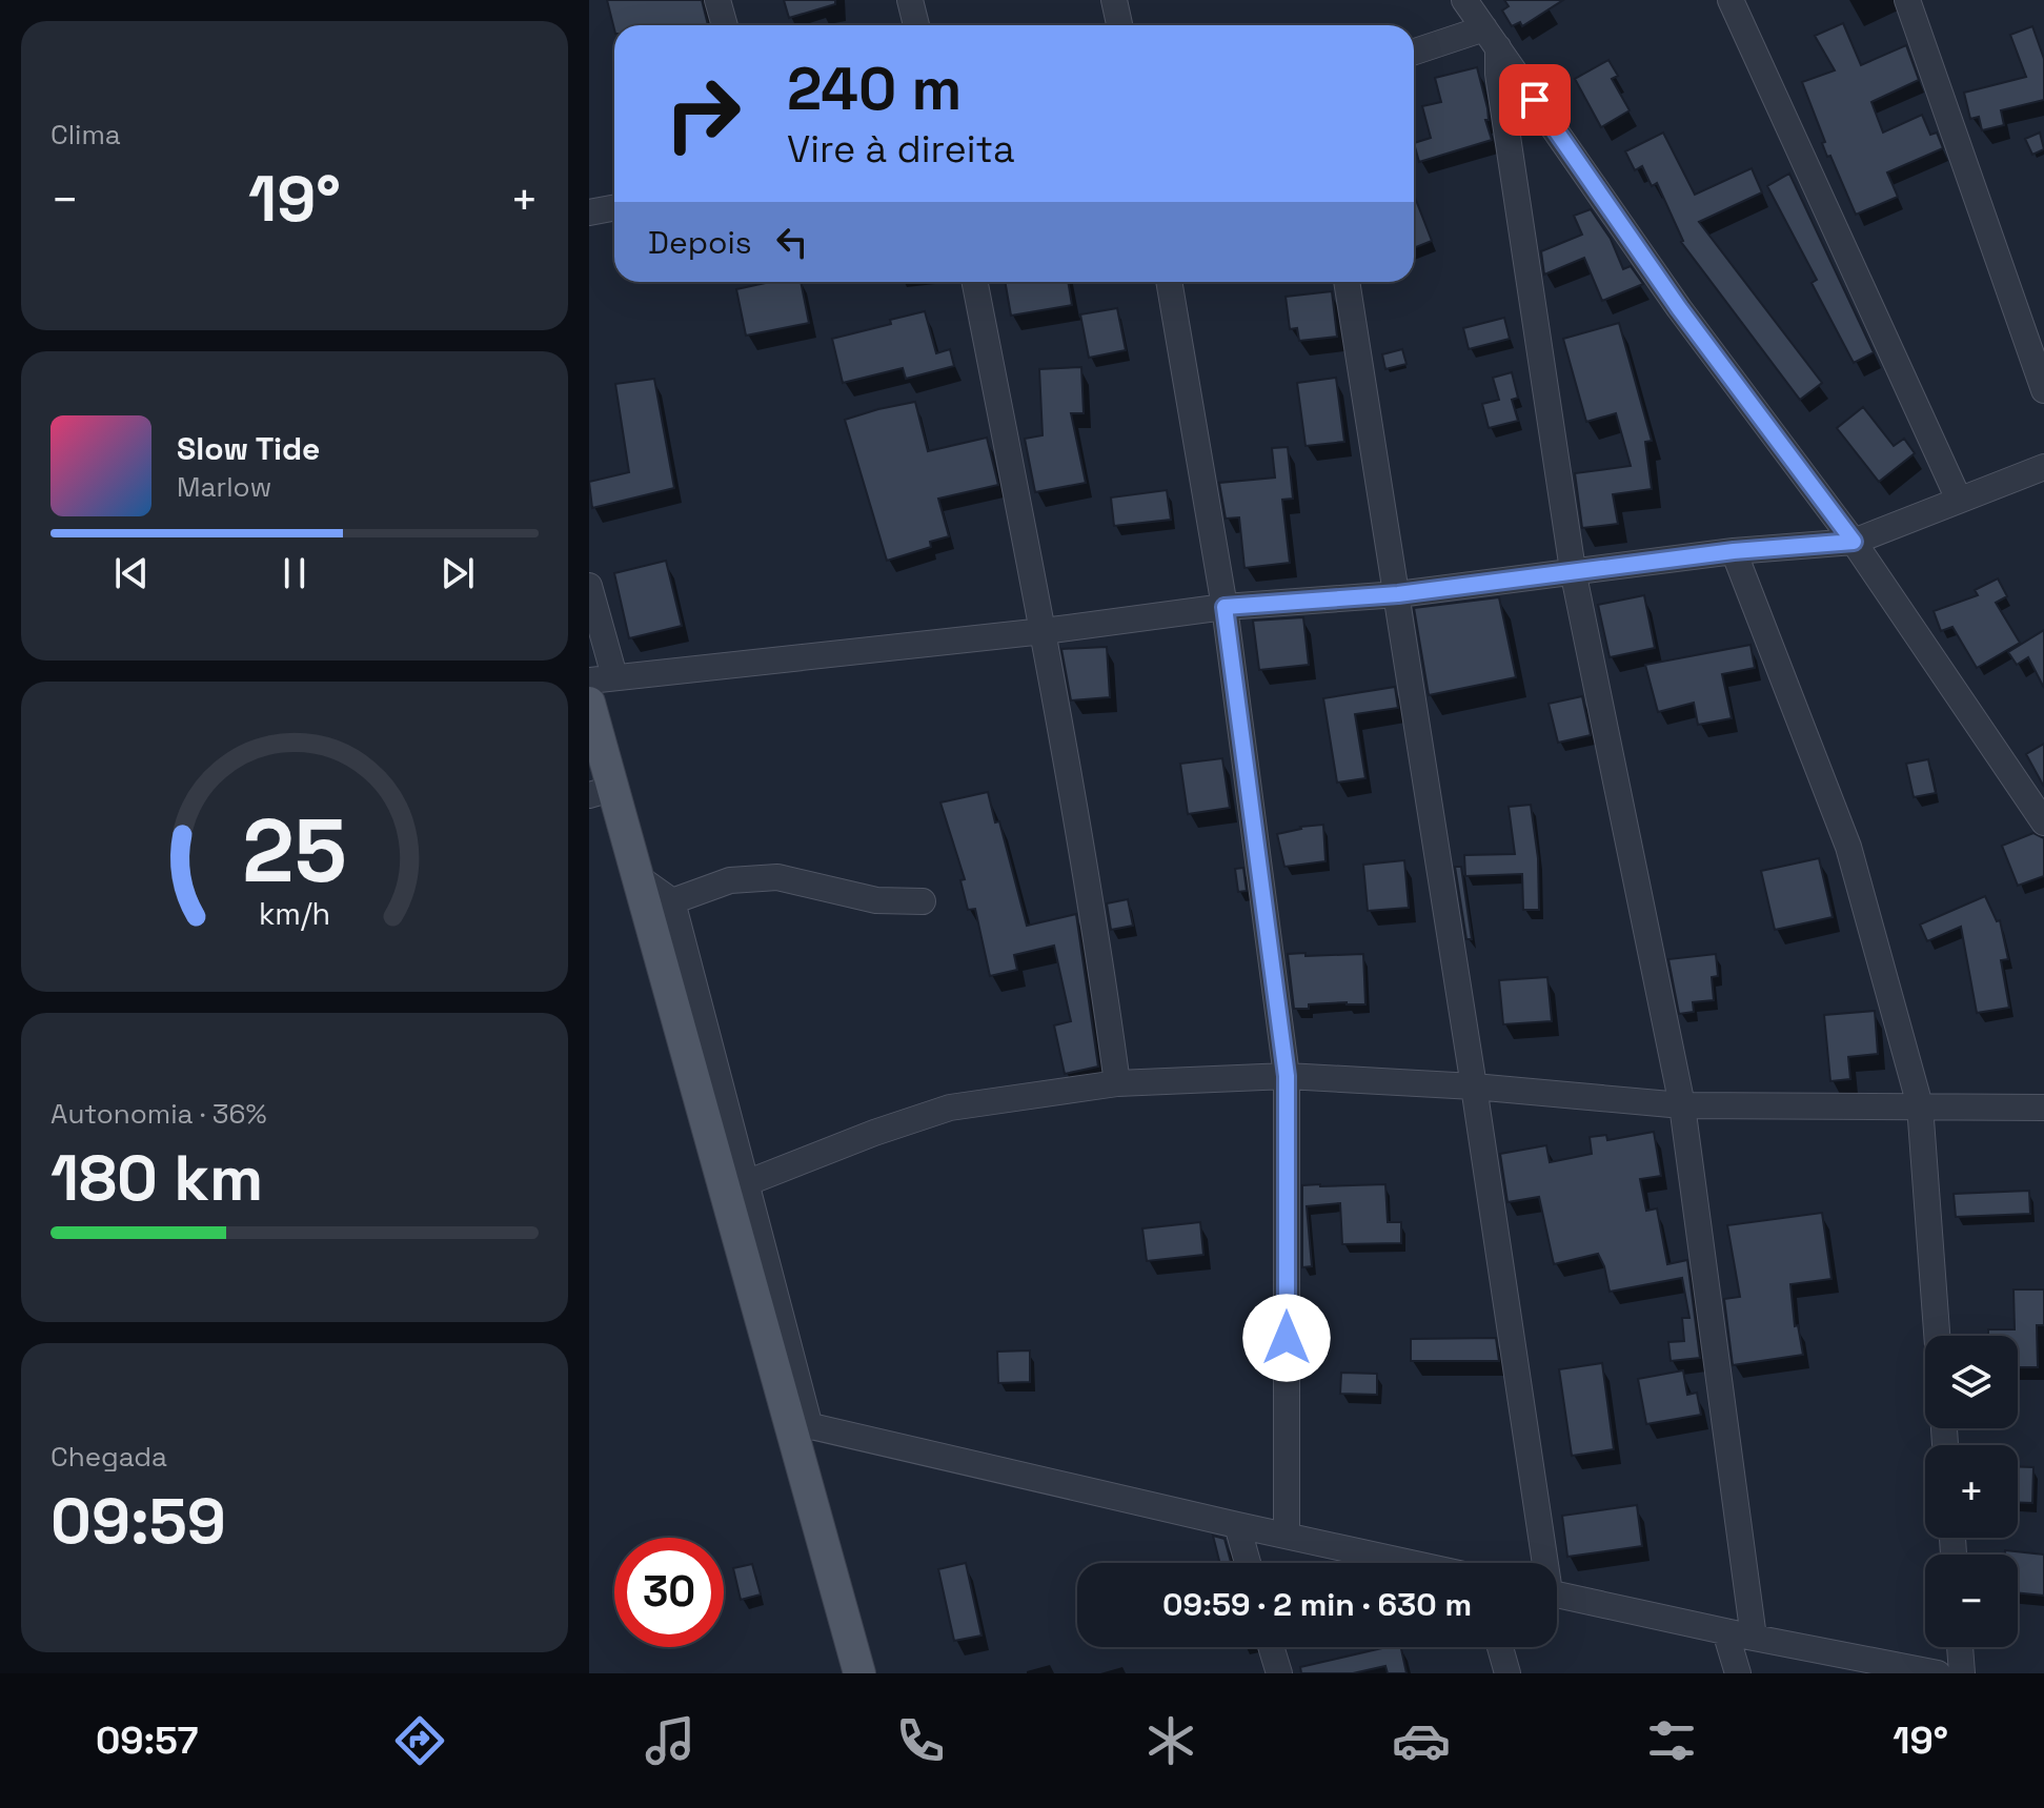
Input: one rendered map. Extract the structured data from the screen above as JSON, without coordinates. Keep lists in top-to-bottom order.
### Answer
{
  "page": {
    "tile": [
      "Clima",
      ["Autonomia · 36%", "180 km"],
      ["Chegada", "09:59"]
    ],
    "turn": ["240 m", "Vire à direita"],
    "heat": ["−", "19°", "+"],
    "then": "Depois",
    "song": ["Slow Tide", "Marlow"],
    "map_buttons": ["+", "−"],
    "limit": "30",
    "trip": "09:59 · 2 min · 630 m",
    "tabs": ["09:57", "19°"],
    "gauge": ["25", "km/h"]
  }
}
